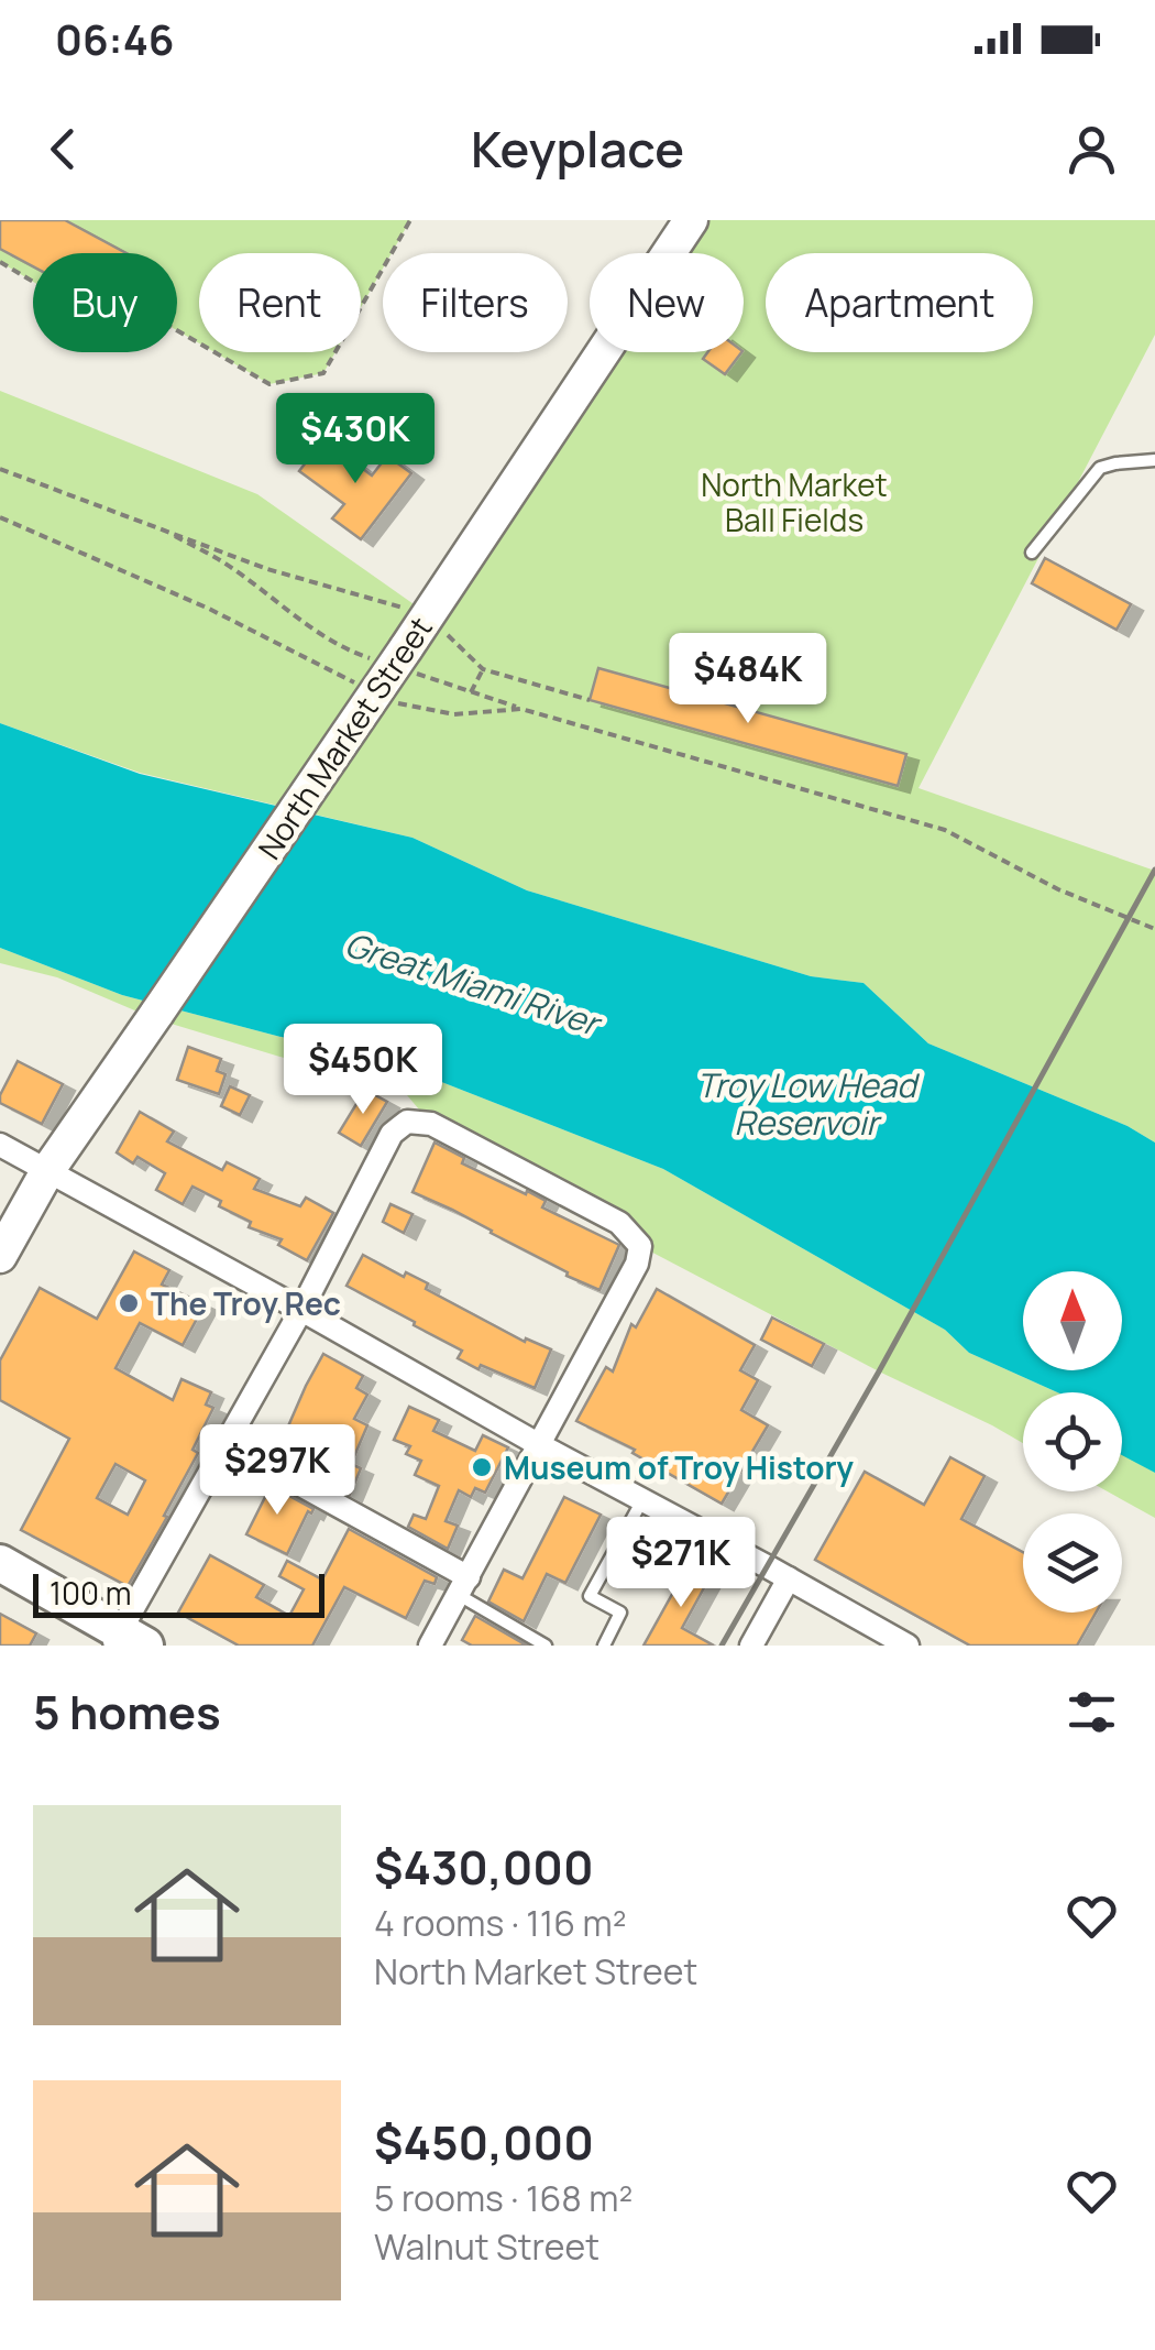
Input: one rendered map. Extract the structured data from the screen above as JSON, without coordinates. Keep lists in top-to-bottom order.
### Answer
{
  "streets": {
    "main road": ["North Market Street"]
  },
  "water": ["Great Miami River", "Troy Low Head Reservoir"],
  "parks": ["North Market Ball Fields"],
  "places": ["The Troy Rec", "Museum of Troy History"],
  "scale_bar": "100 m",
  "north": "top",
  "page": {
    "status": "06:46",
    "header": "Keyplace",
    "chip": [
      "Buy",
      "Rent",
      "Filters",
      "New",
      "Apartment"
    ],
    "price": [
      "$430K",
      "$484K",
      "$450K",
      "$297K",
      "$271K"
    ],
    "scale": "100 m",
    "heading": "5 homes",
    "list": [
      {
        "name": "$430,000",
        "note": "4 rooms · 116 m² · North Market Street"
      },
      {
        "name": "$450,000",
        "note": "5 rooms · 168 m² · Walnut Street"
      }
    ]
  }
}
